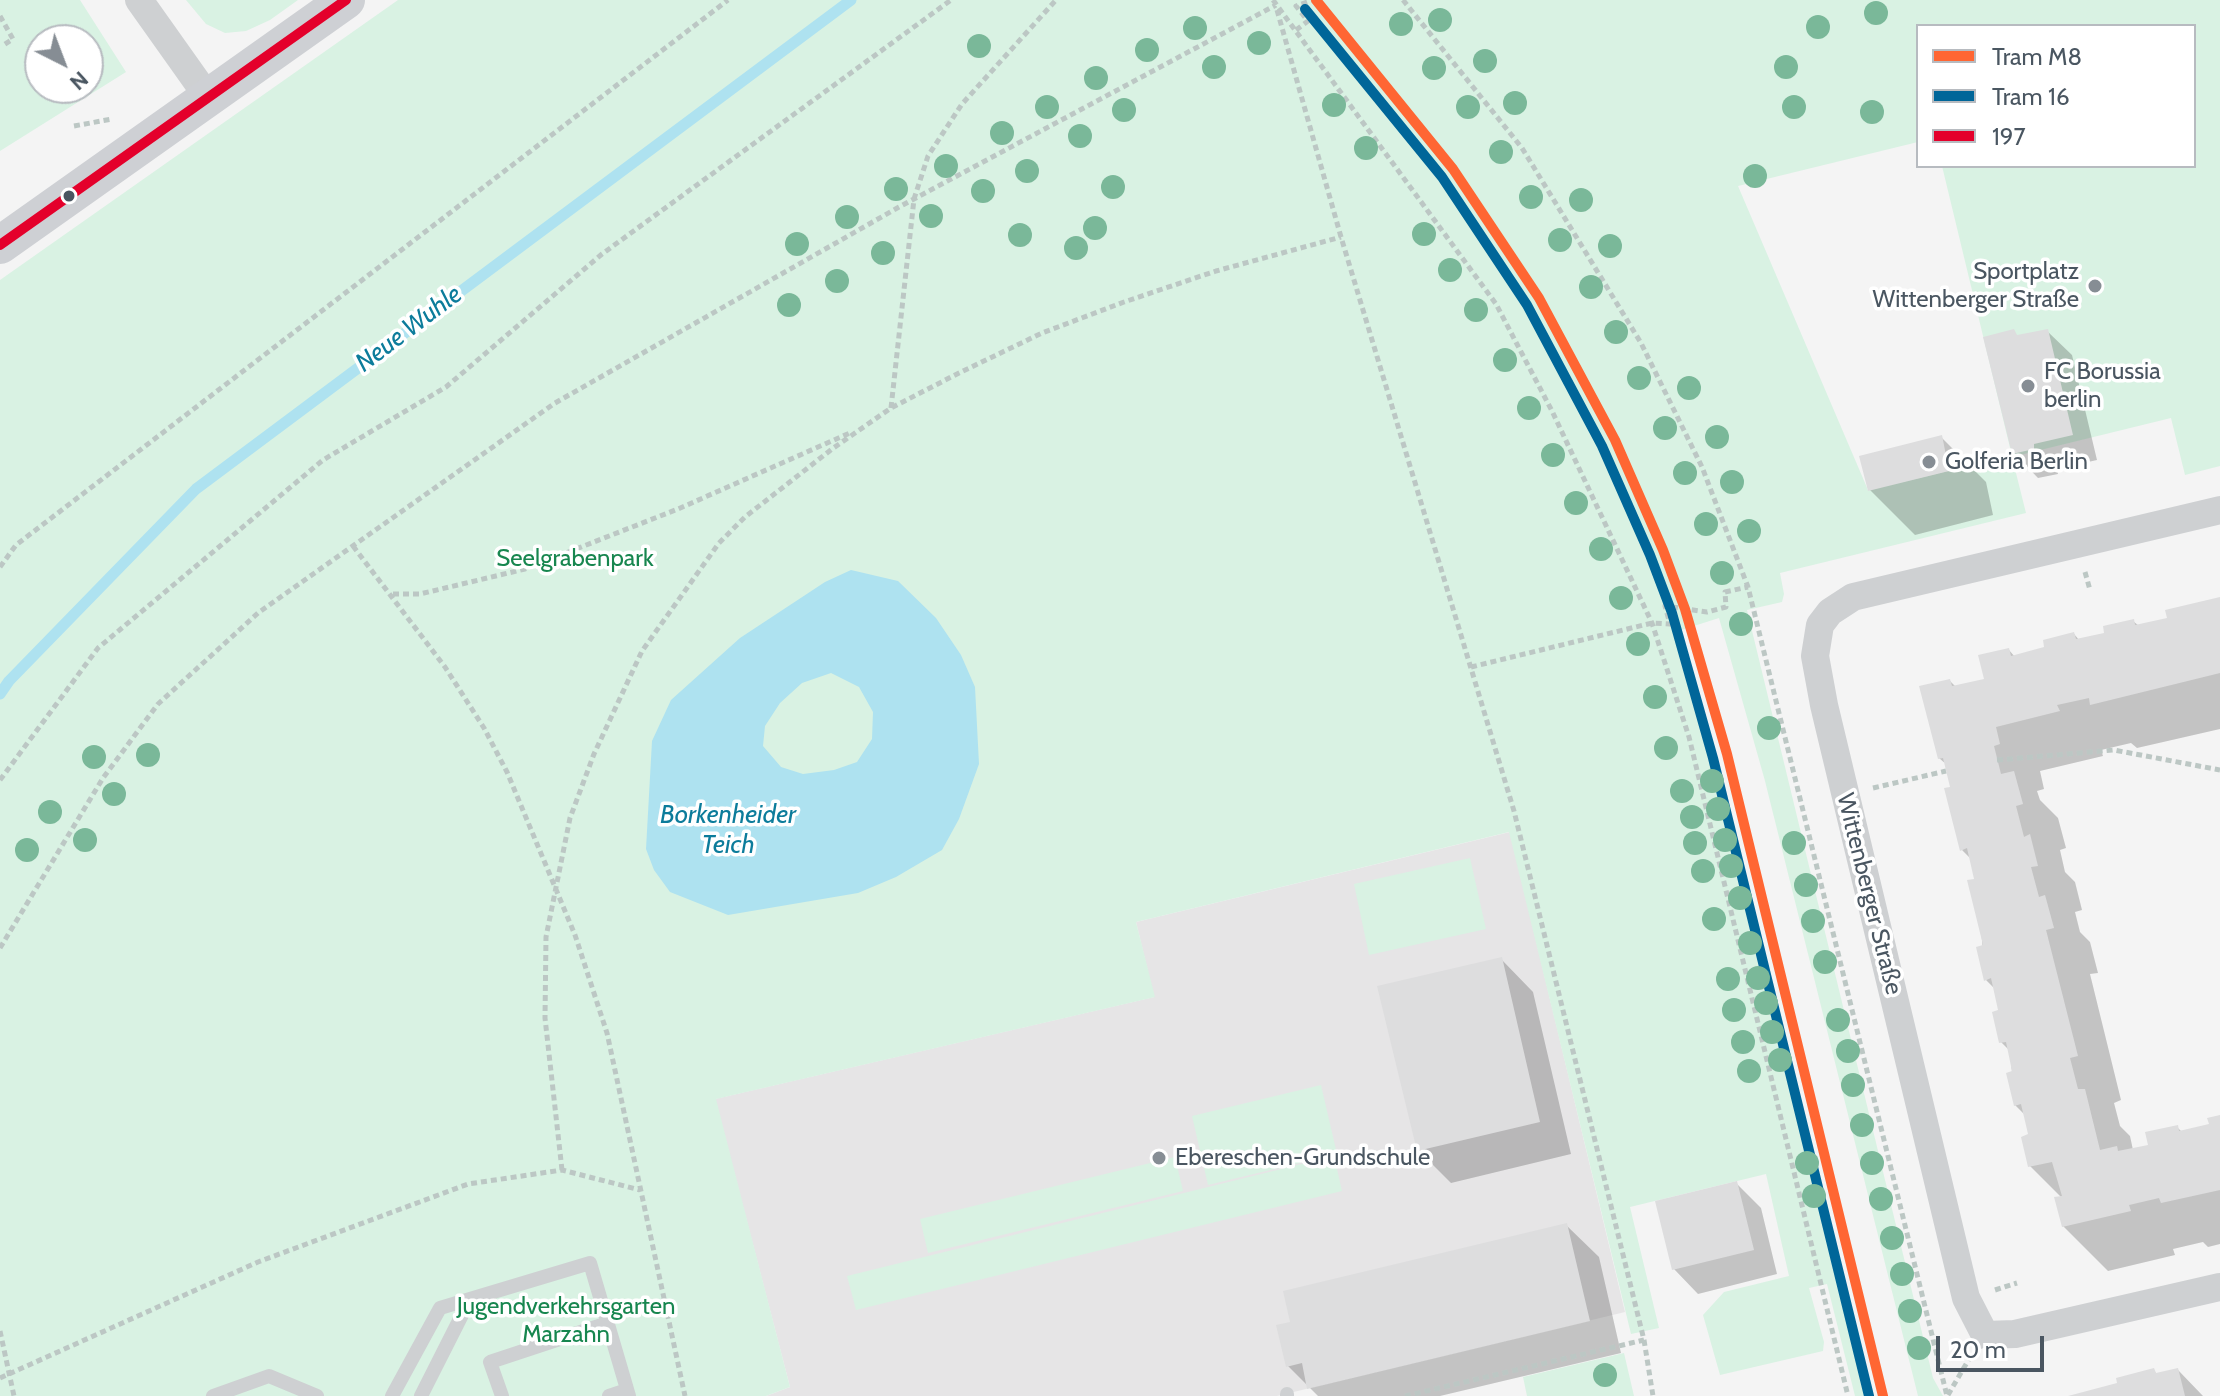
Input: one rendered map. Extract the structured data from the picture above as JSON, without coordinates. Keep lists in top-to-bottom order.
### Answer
{
  "streets": {
    "street": ["Wittenberger Straße"]
  },
  "water": ["Neue Wuhle", "Borkenheider Teich"],
  "parks": ["Seelgrabenpark", "Jugendverkehrsgarten Marzahn"],
  "places": [
    "Sportplatz Wittenberger Straße",
    "FC Borussia berlin",
    "Golferia Berlin",
    "Ebereschen-Grundschule"
  ],
  "lines": ["tram line M8", "transit line 197", "tram line 16"],
  "legend": ["Tram M8", "Tram 16", "197"],
  "scale_bar": "20 m",
  "north": "bottom right"
}
